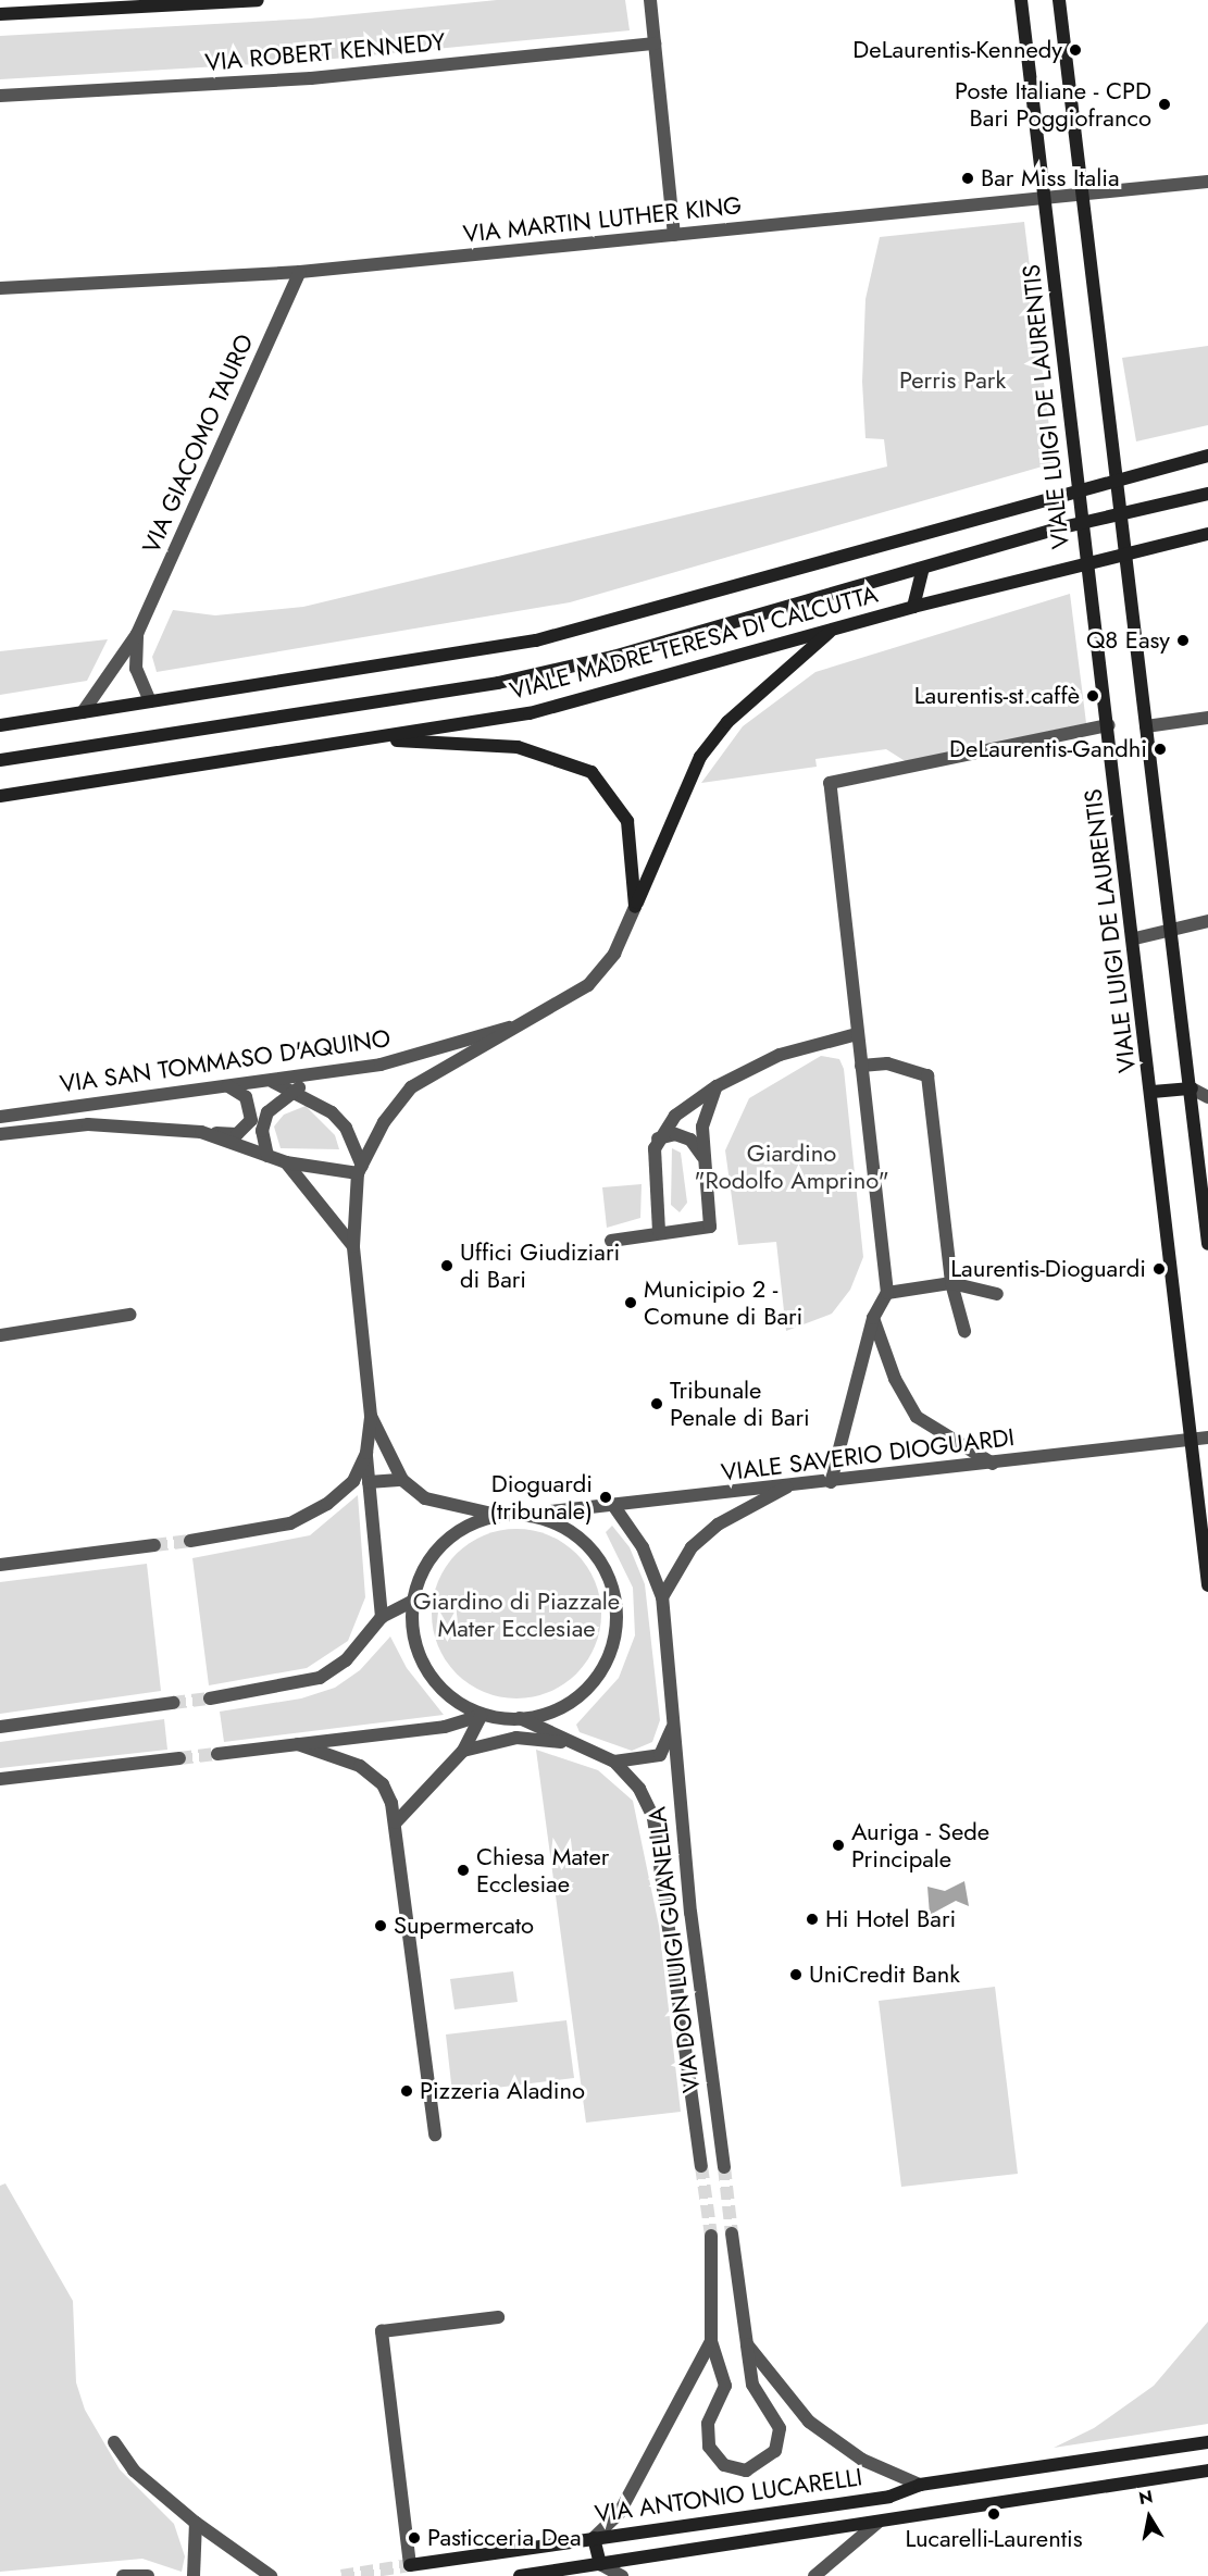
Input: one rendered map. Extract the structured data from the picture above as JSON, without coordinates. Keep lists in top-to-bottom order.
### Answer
{
  "streets": {
    "main road": ["VIALE LUIGI DE LAURENTIS", "VIALE MADRE TERESA DI CALCUTTA", "VIA ANTONIO LUCARELLI"],
    "street": [
      "VIA ROBERT KENNEDY",
      "VIA MARTIN LUTHER KING",
      "VIA GIACOMO TAURO",
      "VIA SAN TOMMASO D'AQUINO",
      "VIALE SAVERIO DIOGUARDI",
      "VIA DON LUIGI GUANELLA"
    ]
  },
  "crossings": [
    ["VIA MARTIN LUTHER KING", "VIALE LUIGI DE LAURENTIS"],
    ["VIA MARTIN LUTHER KING", "VIA GIACOMO TAURO"],
    ["VIALE LUIGI DE LAURENTIS", "VIALE MADRE TERESA DI CALCUTTA"],
    ["VIALE LUIGI DE LAURENTIS", "VIALE SAVERIO DIOGUARDI"],
    ["VIA GIACOMO TAURO", "VIALE MADRE TERESA DI CALCUTTA"],
    ["VIALE SAVERIO DIOGUARDI", "VIA DON LUIGI GUANELLA"]
  ],
  "parks": ["Perris Park", "Giardino \"Rodolfo Amprino\"", "Giardino di Piazzale Mater Ecclesiae"],
  "places": [
    "DeLaurentis-Kennedy",
    "Poste Italiane - CPD Bari Poggiofranco",
    "Bar Miss Italia",
    "Q8 Easy",
    "Laurentis-st.caffè",
    "DeLaurentis-Gandhi",
    "Uffici Giudiziari di Bari",
    "Laurentis-Dioguardi",
    "Municipio 2 - Comune di Bari",
    "Tribunale Penale di Bari",
    "Dioguardi (tribunale)",
    "Auriga - Sede Principale",
    "Chiesa Mater Ecclesiae",
    "Hi Hotel Bari",
    "Supermercato",
    "UniCredit Bank",
    "Pizzeria Aladino",
    "Lucarelli-Laurentis",
    "Pasticceria Dea"
  ],
  "north": "top"
}
